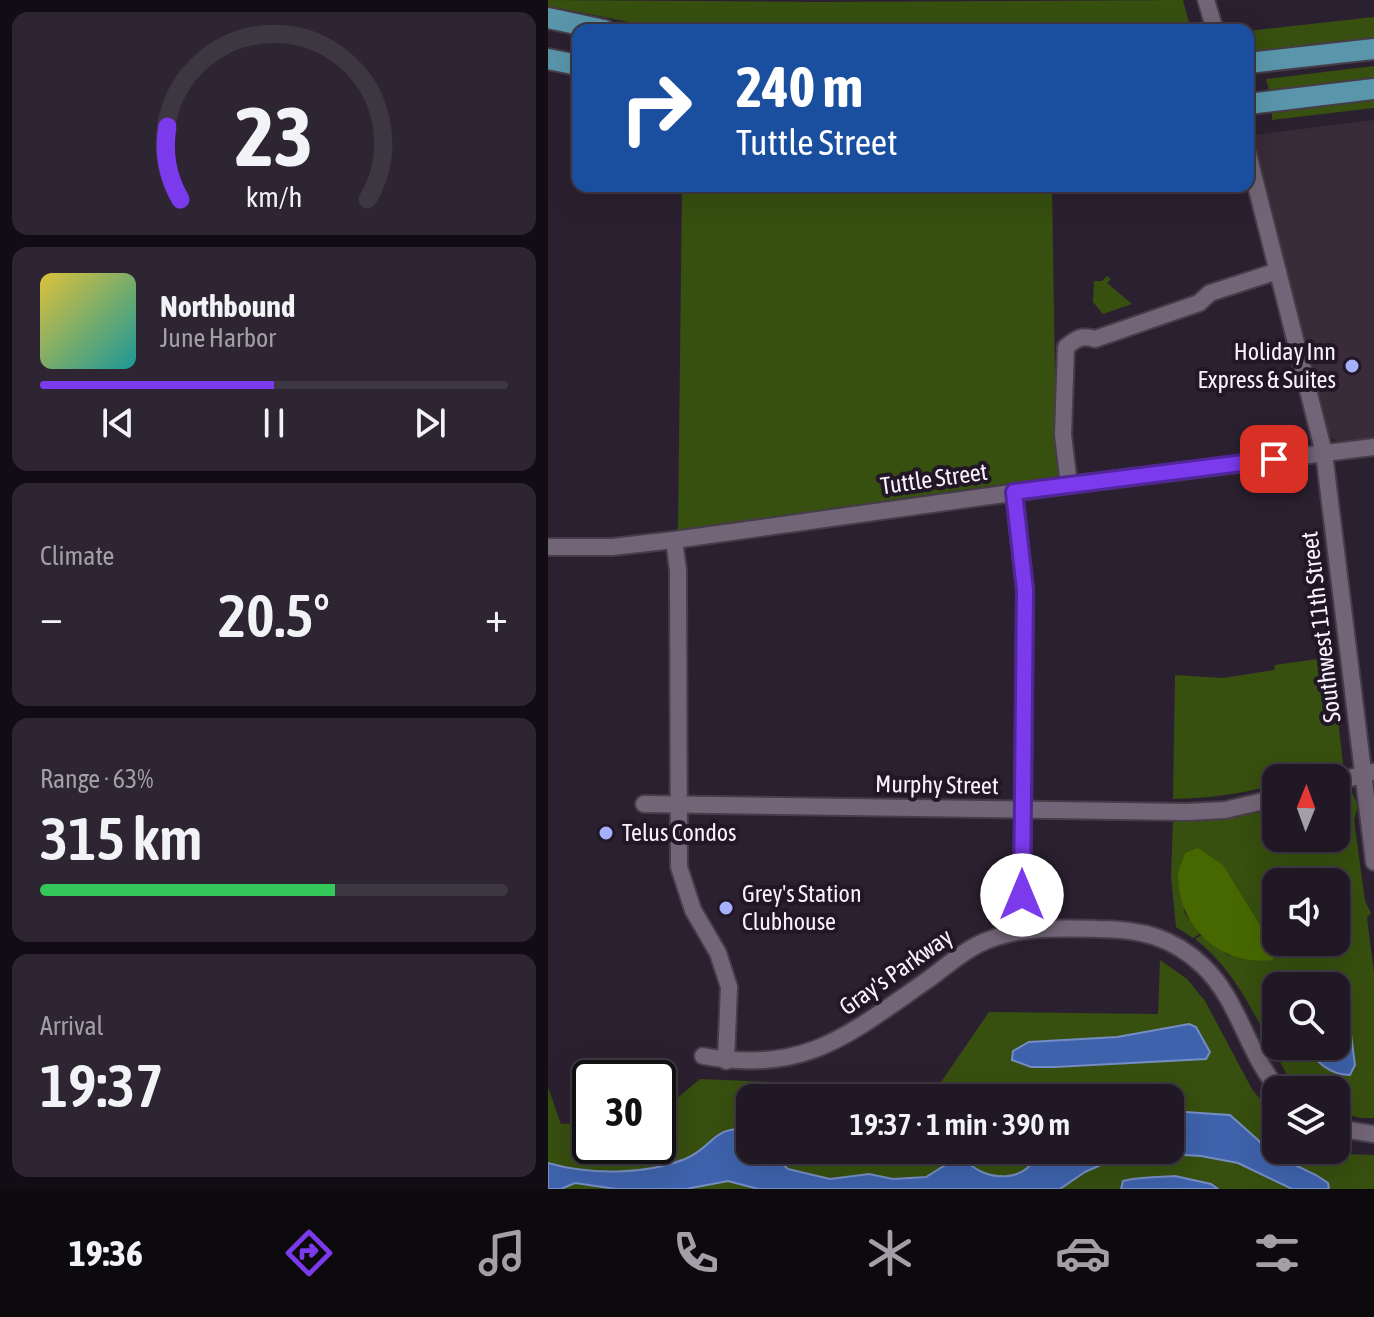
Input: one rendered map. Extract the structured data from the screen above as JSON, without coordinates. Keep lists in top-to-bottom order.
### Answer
{
  "streets": {
    "street": [
      "Tuttle Street",
      "Southwest 11th Street",
      "Murphy Street",
      "Gray's Parkway"
    ]
  },
  "crossings": [
    ["Tuttle Street", "Southwest 11th Street"]
  ],
  "places": ["Holiday Inn Express & Suites", "Telus Condos", "Grey's Station Clubhouse"],
  "north": "top",
  "page": {
    "turn": ["240 m", "Tuttle Street"],
    "song": ["Northbound", "June Harbor"],
    "tile": [
      "Climate",
      ["Range · 63%", "315 km"],
      ["Arrival", "19:37"]
    ],
    "heat": ["−", "20.5°", "+"],
    "limit": "30",
    "trip": "19:37 · 1 min · 390 m",
    "tabs": "19:36",
    "gauge": ["23", "km/h"]
  }
}
